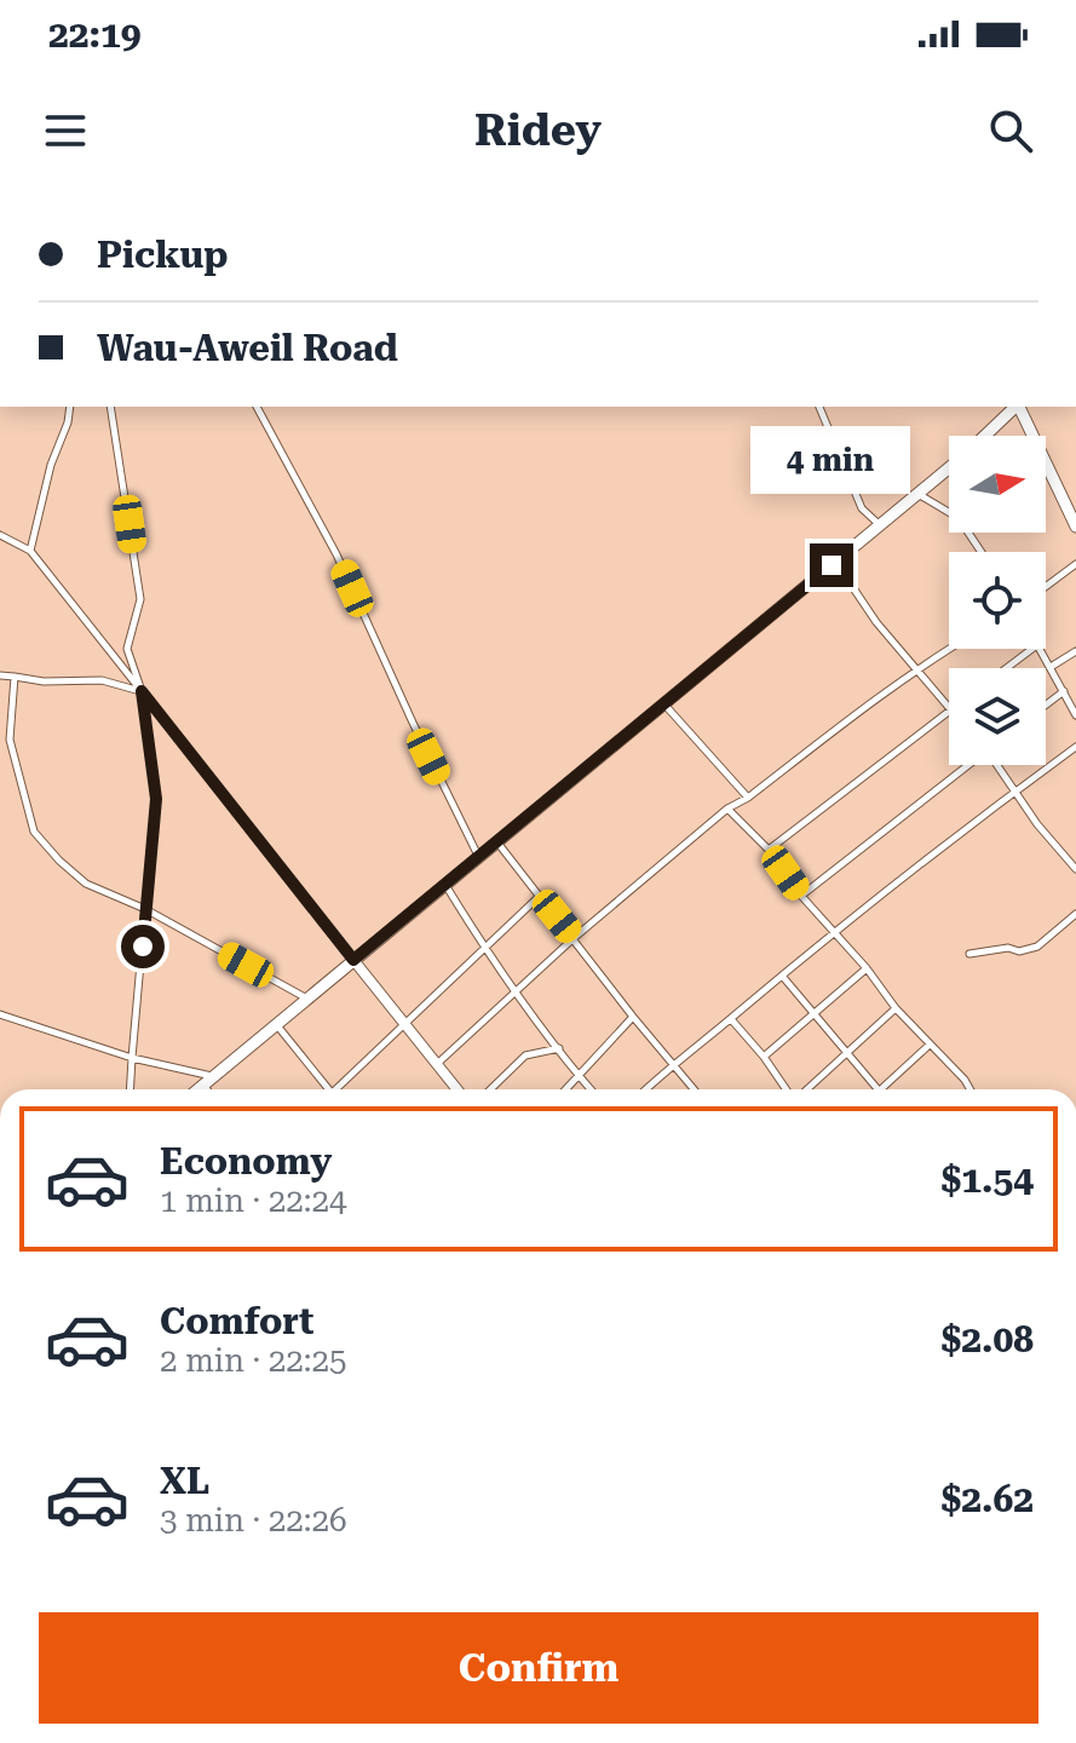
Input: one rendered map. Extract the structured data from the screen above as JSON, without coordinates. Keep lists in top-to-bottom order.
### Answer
{
  "north": "right",
  "page": {
    "status": "22:19",
    "header": "Ridey",
    "banner": ["Pickup", "Wau-Aweil Road"],
    "bubble": "4 min",
    "list": [
      {
        "name": "Economy",
        "note": "1 min · 22:24",
        "value": "$1.54"
      },
      {
        "name": "Comfort",
        "note": "2 min · 22:25",
        "value": "$2.08"
      },
      {
        "name": "XL",
        "note": "3 min · 22:26",
        "value": "$2.62"
      }
    ],
    "buttons": "Confirm"
  }
}
